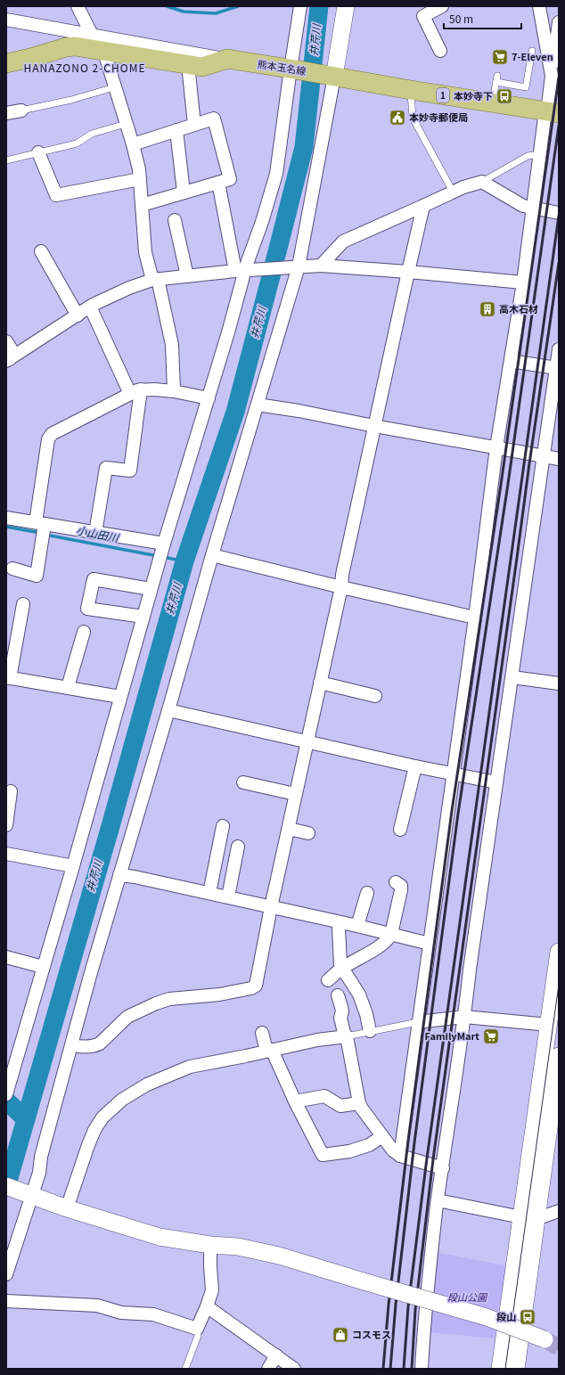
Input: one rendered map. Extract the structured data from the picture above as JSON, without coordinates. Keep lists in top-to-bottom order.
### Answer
{
  "streets": {
    "main road": ["熊本玉名線", "1"]
  },
  "districts": ["HANAZONO 2-CHOME"],
  "water": ["井芹川", "小山田川"],
  "parks": ["段山公園"],
  "places": {
    "supermarket": ["7-Eleven", "FamilyMart"],
    "bus stop": ["本妙寺下", "段山"],
    "public building": ["本妙寺郵便局"],
    "building": ["高木石材"],
    "shop": ["コスモス"]
  },
  "scale_bar": "50 m"
}
